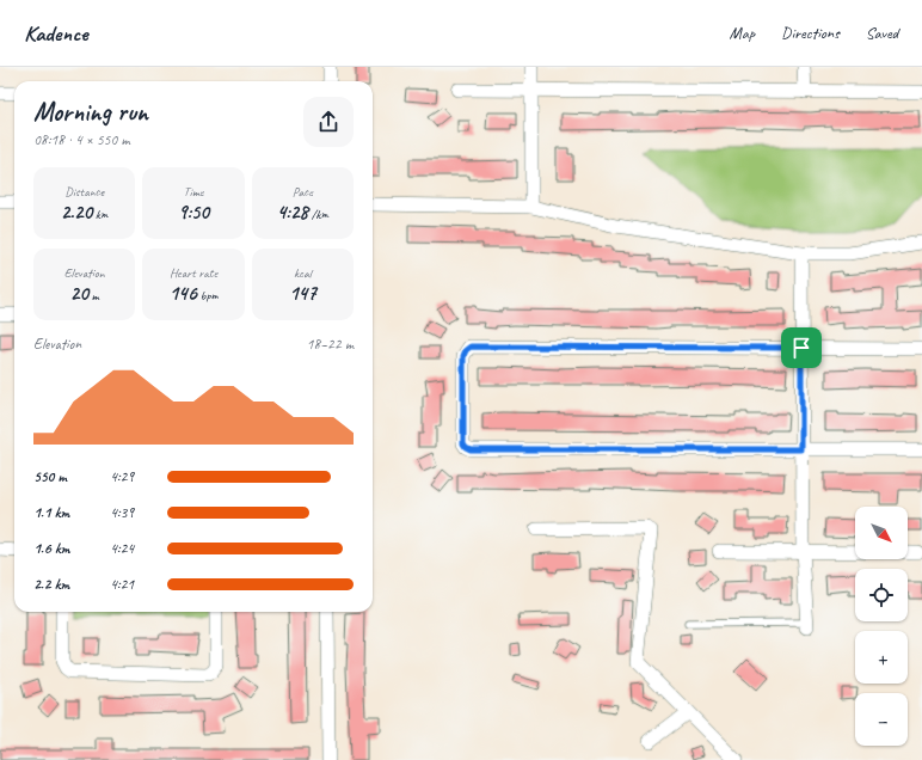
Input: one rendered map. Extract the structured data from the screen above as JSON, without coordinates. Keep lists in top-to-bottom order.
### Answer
{
  "north": "bottom right",
  "page": {
    "header": "Kadence",
    "nav": ["Map", "Directions", "Saved"],
    "heading": ["Morning run", "08:18 · 4 × 550 m"],
    "stats": [
      ["Distance", "2.20 km"],
      ["Time", "9:50"],
      ["Pace", "4:28 /km"],
      ["Elevation", "20 m"],
      ["Heart rate", "146 bpm"],
      ["kcal", "147"]
    ],
    "chart": ["Elevation", "18–22 m"],
    "list": [
      {
        "name": "550 m",
        "note": "4:29"
      },
      {
        "name": "1.1 km",
        "note": "4:39"
      },
      {
        "name": "1.6 km",
        "note": "4:24"
      },
      {
        "name": "2.2 km",
        "note": "4:21"
      }
    ],
    "map_buttons": ["+", "−"]
  }
}
